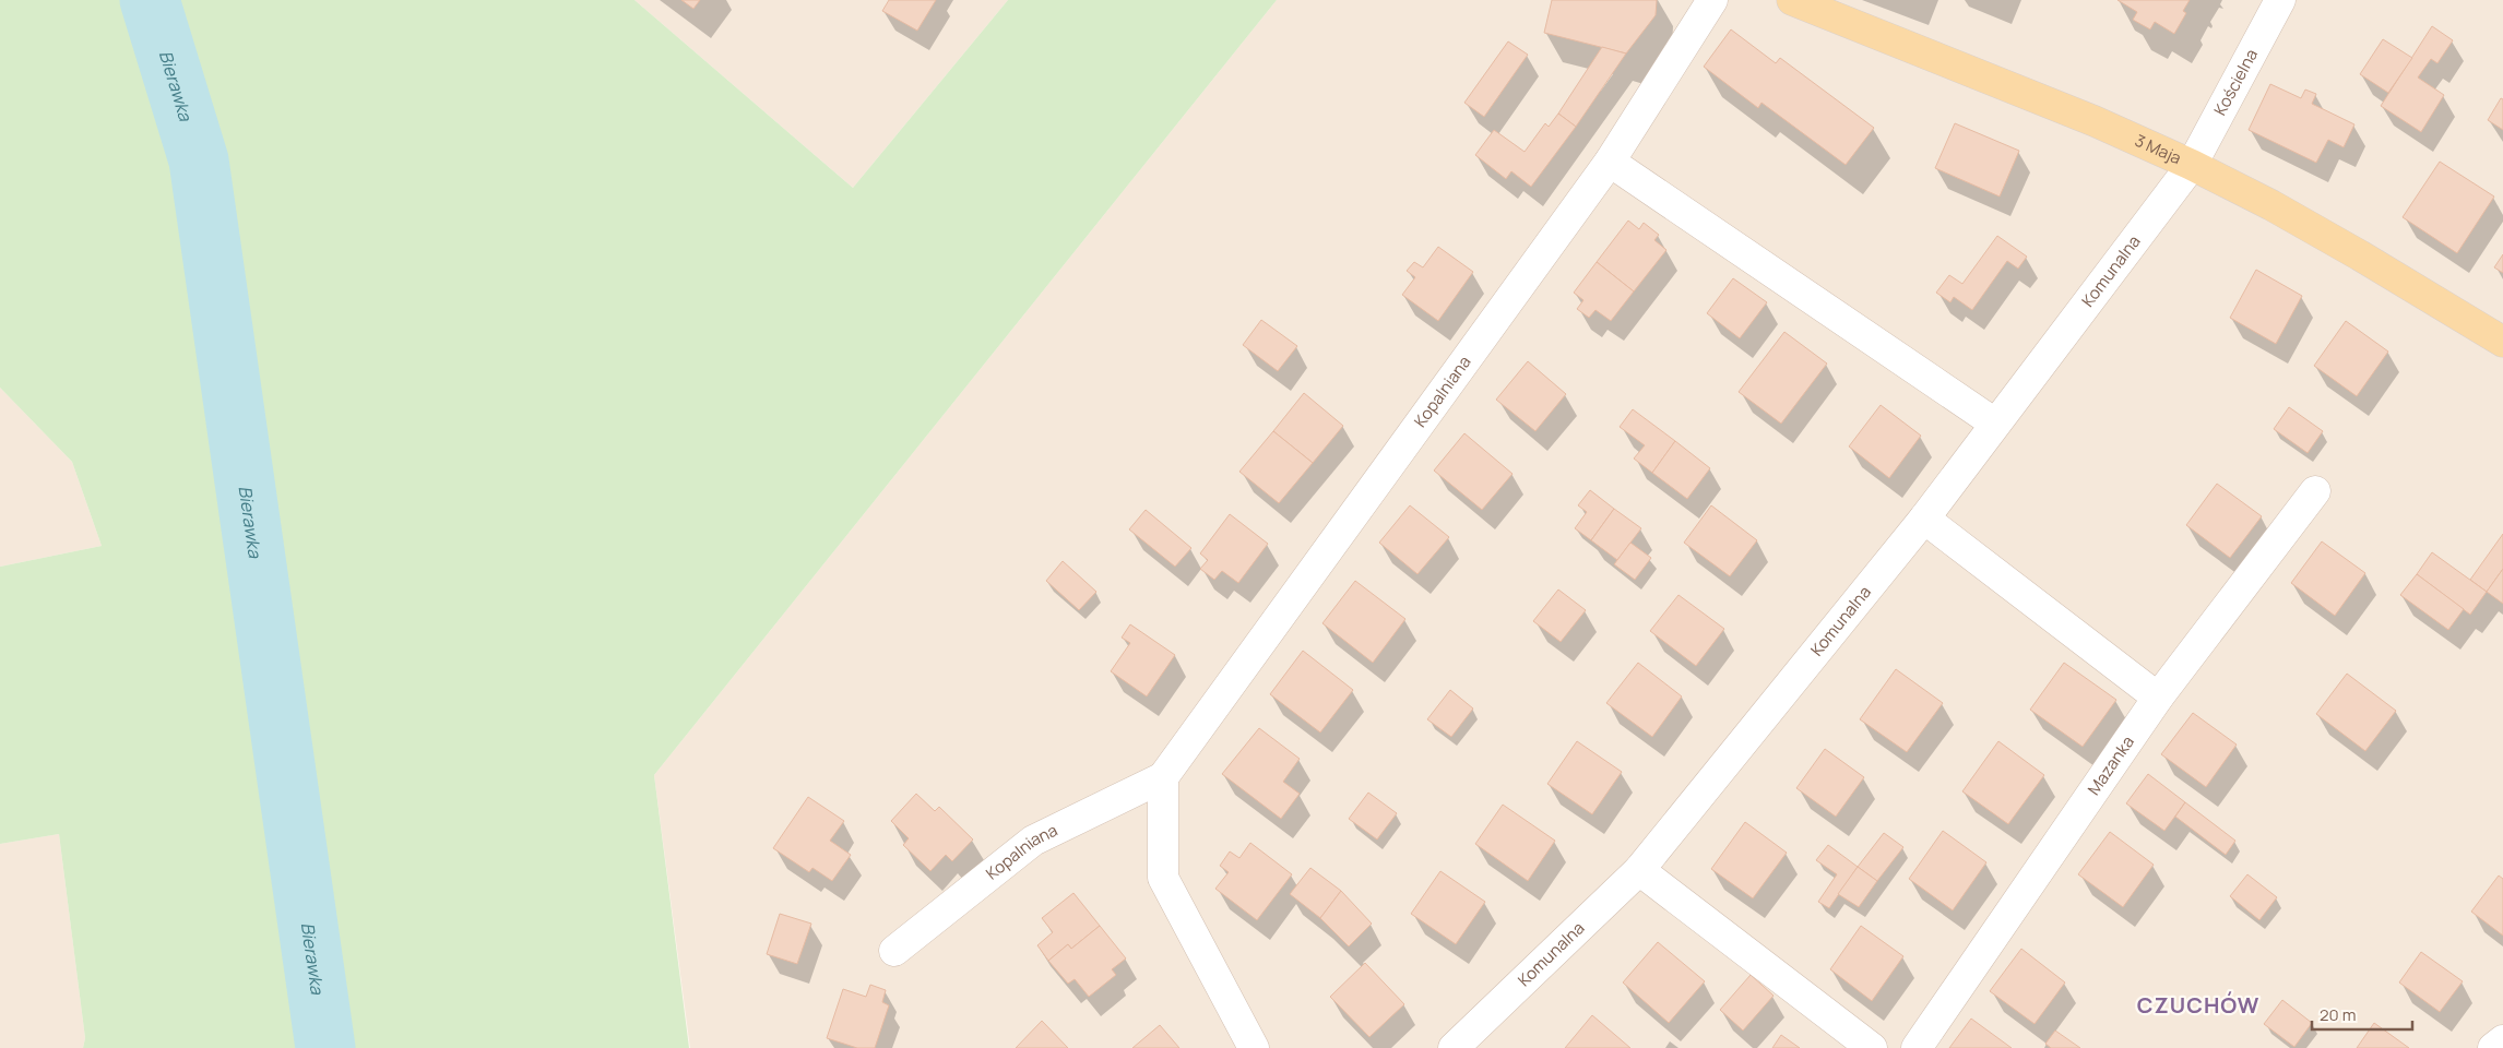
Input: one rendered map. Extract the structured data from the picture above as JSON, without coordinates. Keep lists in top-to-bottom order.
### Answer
{
  "streets": {
    "main road": ["3 Maja"],
    "street": [
      "Kościelna",
      "Komunalna",
      "Kopalniana",
      "Mazanka"
    ]
  },
  "crossings": [
    ["Kościelna", "3 Maja"],
    ["Kościelna", "Komunalna"],
    ["3 Maja", "Komunalna"]
  ],
  "districts": ["CZUCHÓW"],
  "water": ["Bierawka"],
  "scale_bar": "20 m"
}
